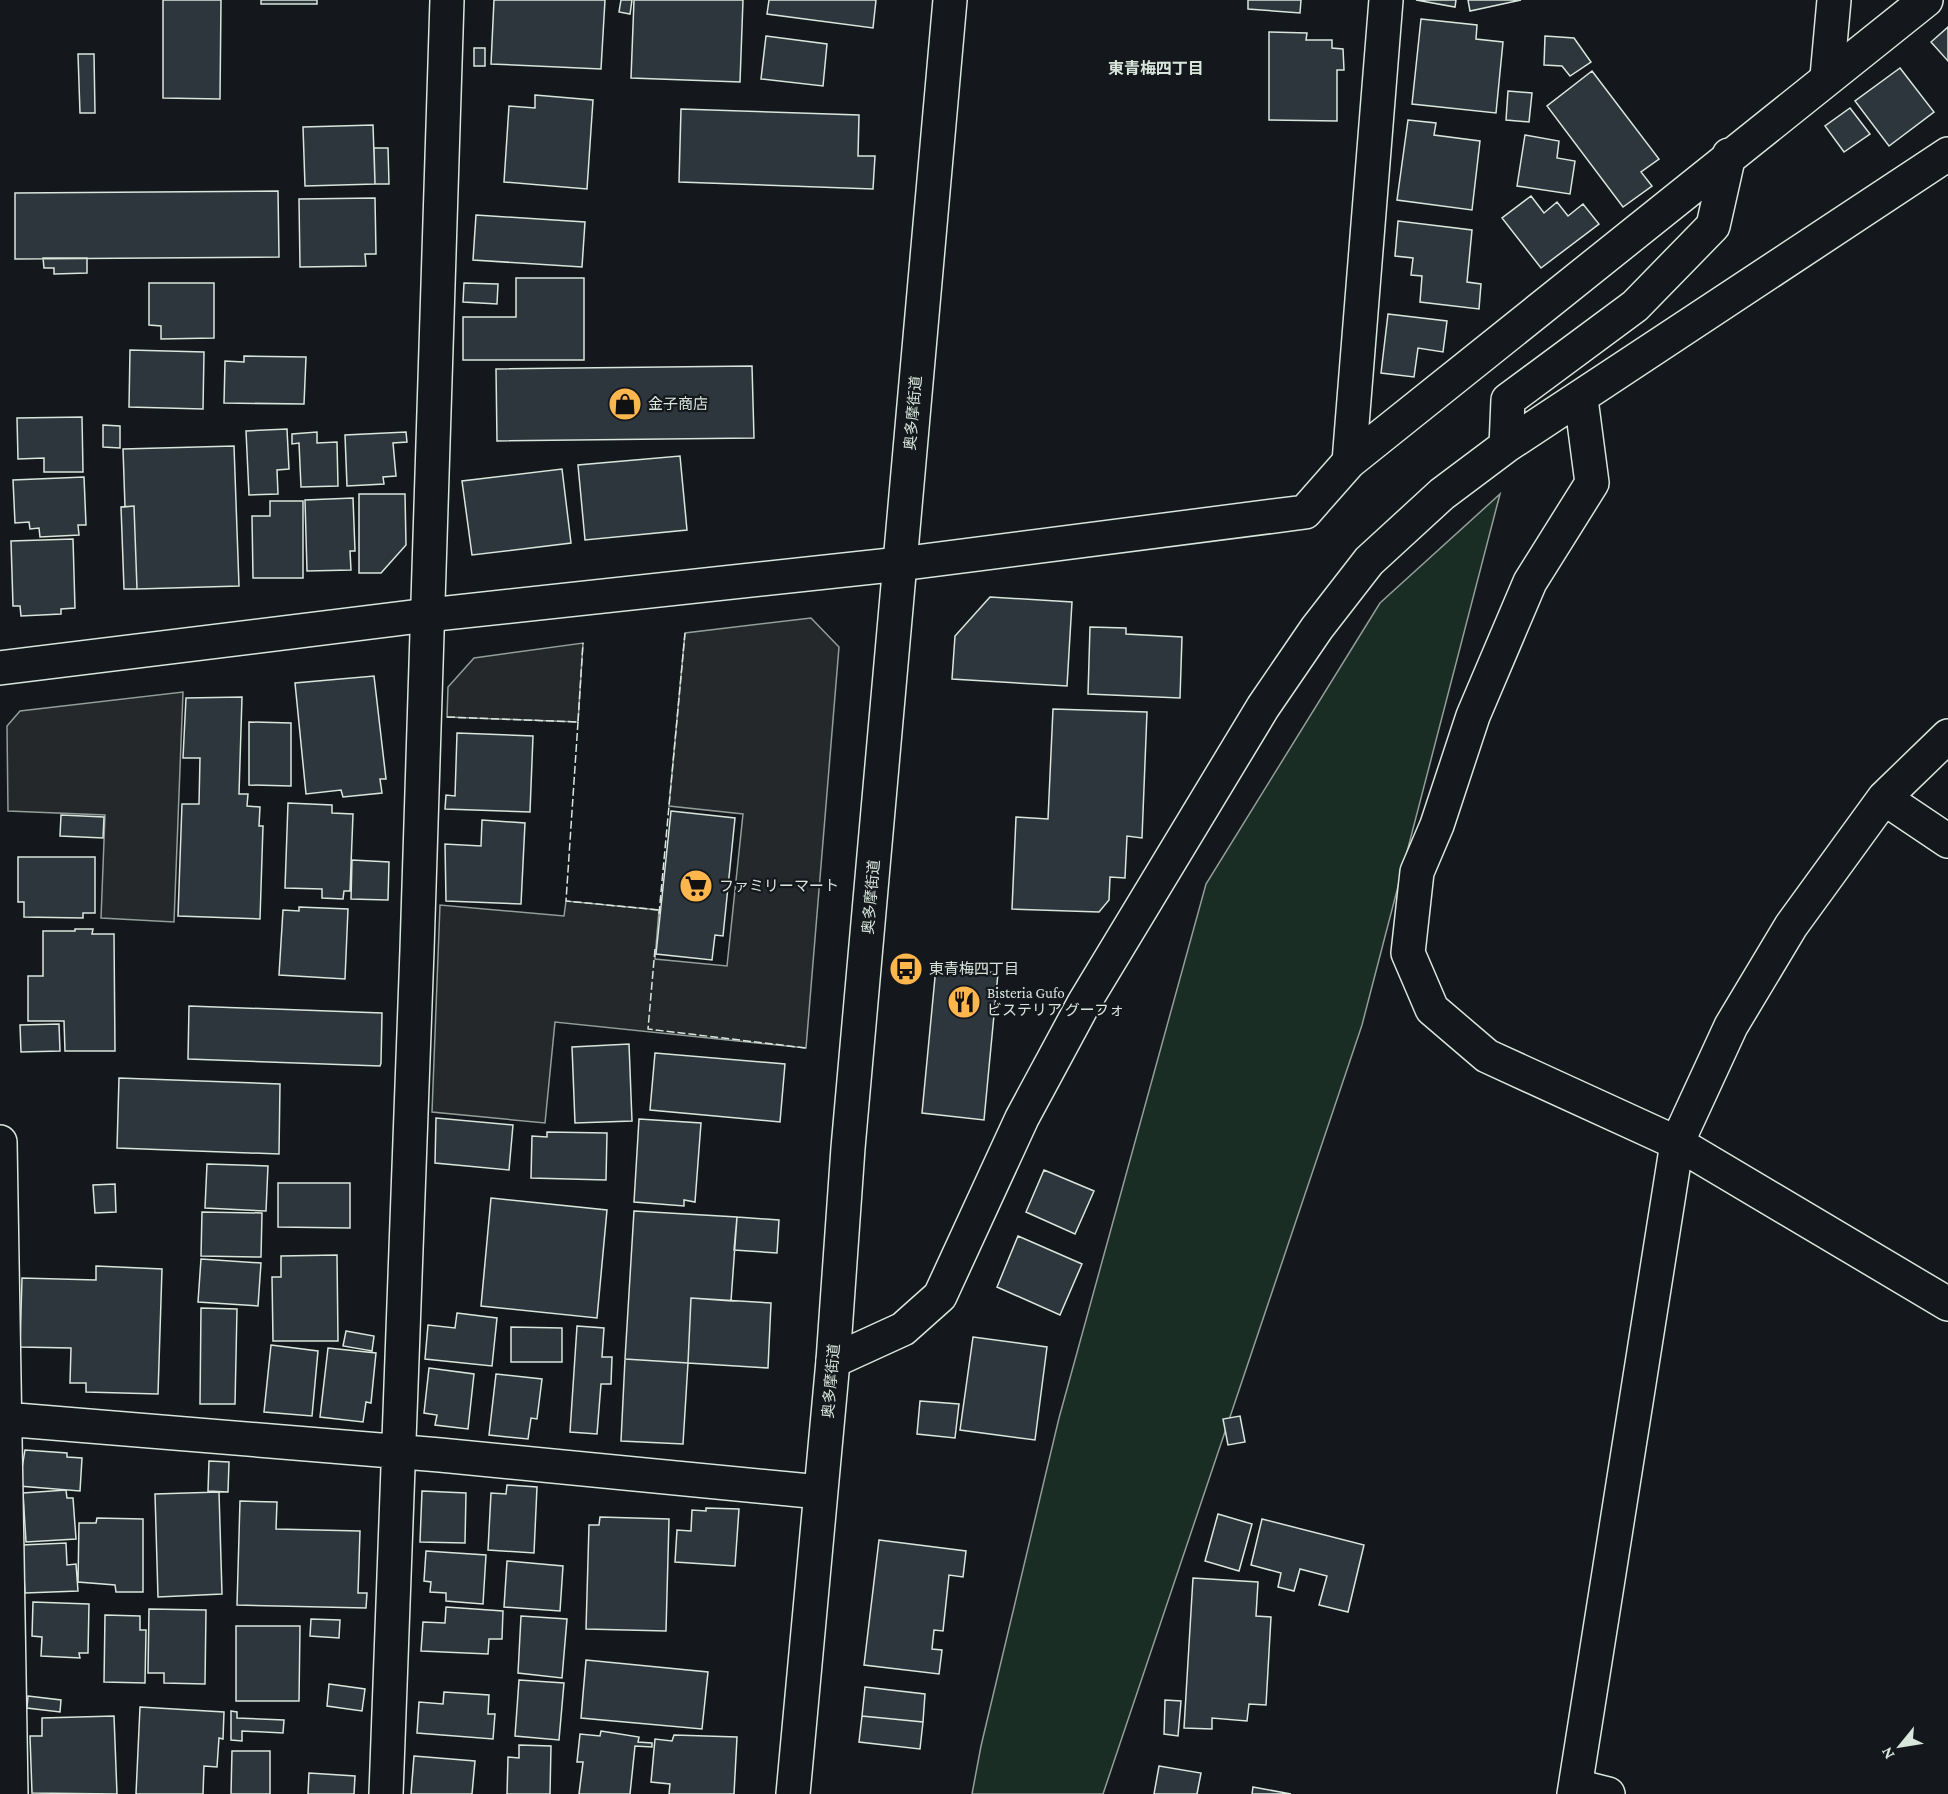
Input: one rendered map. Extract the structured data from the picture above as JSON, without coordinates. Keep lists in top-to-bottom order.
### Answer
{
  "streets": {
    "street": ["奥多摩街道"]
  },
  "districts": ["東青梅四丁目"],
  "places": {
    "shop": ["金子商店"],
    "supermarket": ["ファミリーマート"],
    "bus stop": ["東青梅四丁目"],
    "restaurant": ["Bisteria Gufo ビステリア グーフォ"]
  },
  "north": "bottom left"
}
